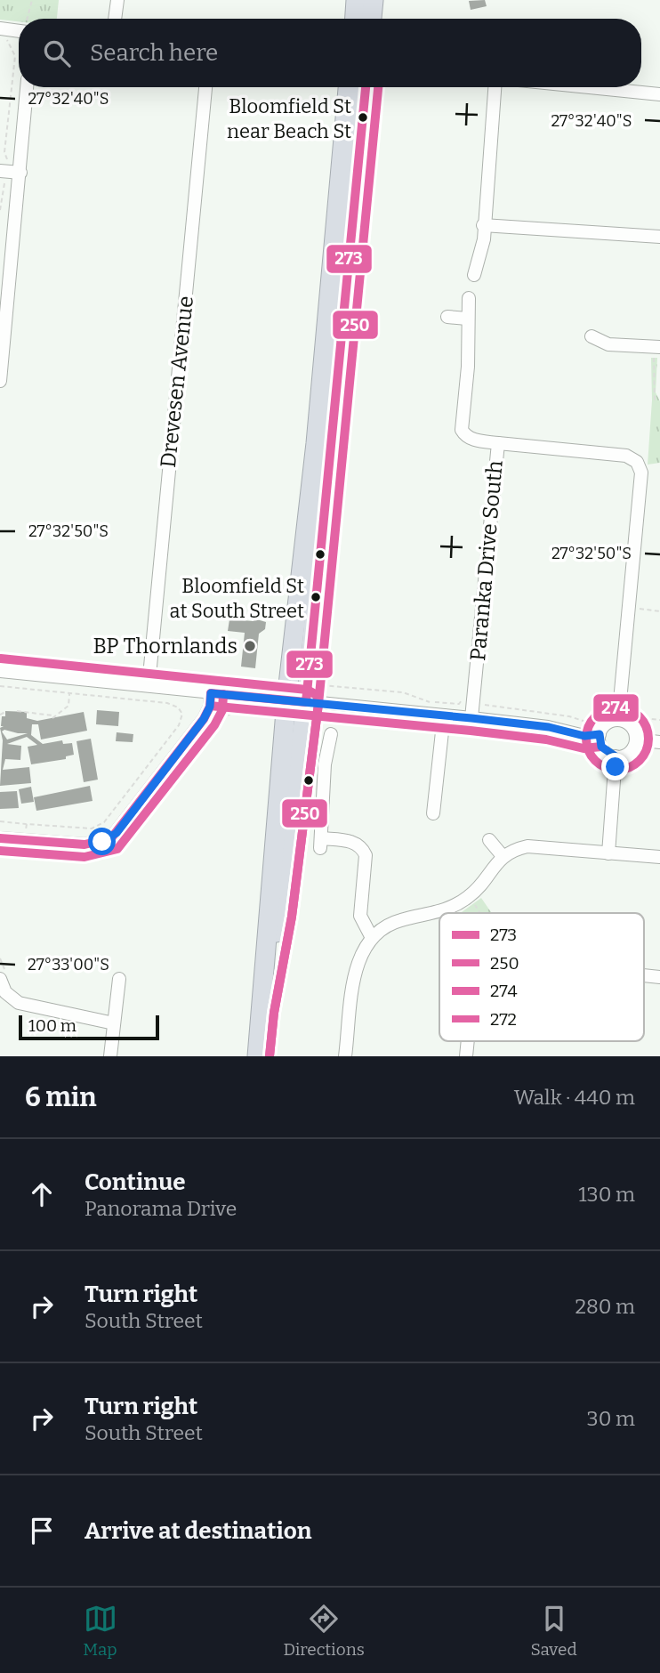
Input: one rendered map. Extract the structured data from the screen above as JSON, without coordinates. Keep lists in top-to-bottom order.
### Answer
{
  "streets": {
    "street": ["Drevesen Avenue", "Paranka Drive South"]
  },
  "places": ["Bloomfield St near Beach St", "Bloomfield St at South Street", "BP Thornlands"],
  "lines": [
    "transit line 273",
    "transit line 250",
    "transit line 272",
    "transit line 274"
  ],
  "legend": [
    "273",
    "250",
    "274",
    "272"
  ],
  "scale_bar": "100 m",
  "page": {
    "search": "Search here",
    "scale": "100 m",
    "heading": ["6 min", "Walk · 440 m"],
    "list": [
      ["Continue", "Panorama Drive", "130 m"],
      ["Turn right", "South Street", "280 m"],
      ["Turn right", "South Street", "30 m"],
      "Arrive at destination"
    ],
    "nav": ["Map", "Directions", "Saved"]
  },
  "coordinates": ["27°32'40\"S", "27°32'50\"S", "27°33'00\"S"]
}
